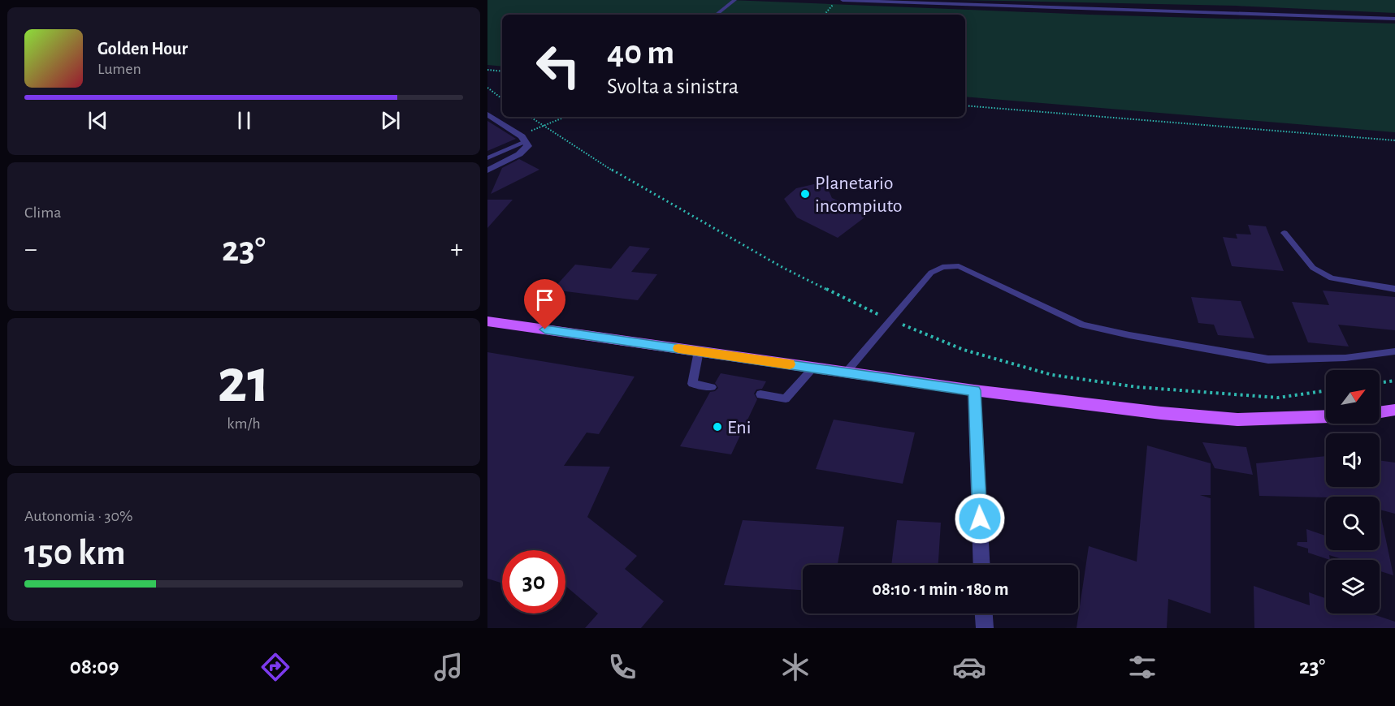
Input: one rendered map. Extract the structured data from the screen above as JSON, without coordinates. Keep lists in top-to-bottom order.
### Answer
{
  "places": ["Planetario incompiuto", "Eni"],
  "north": "top right",
  "page": {
    "turn": ["40 m", "Svolta a sinistra"],
    "song": ["Golden Hour", "Lumen"],
    "tile": [
      "Clima",
      ["21", "km/h"],
      ["Autonomia · 30%", "150 km"]
    ],
    "heat": ["−", "23°", "+"],
    "limit": "30",
    "trip": "08:10 · 1 min · 180 m",
    "tabs": ["08:09", "23°"]
  }
}
